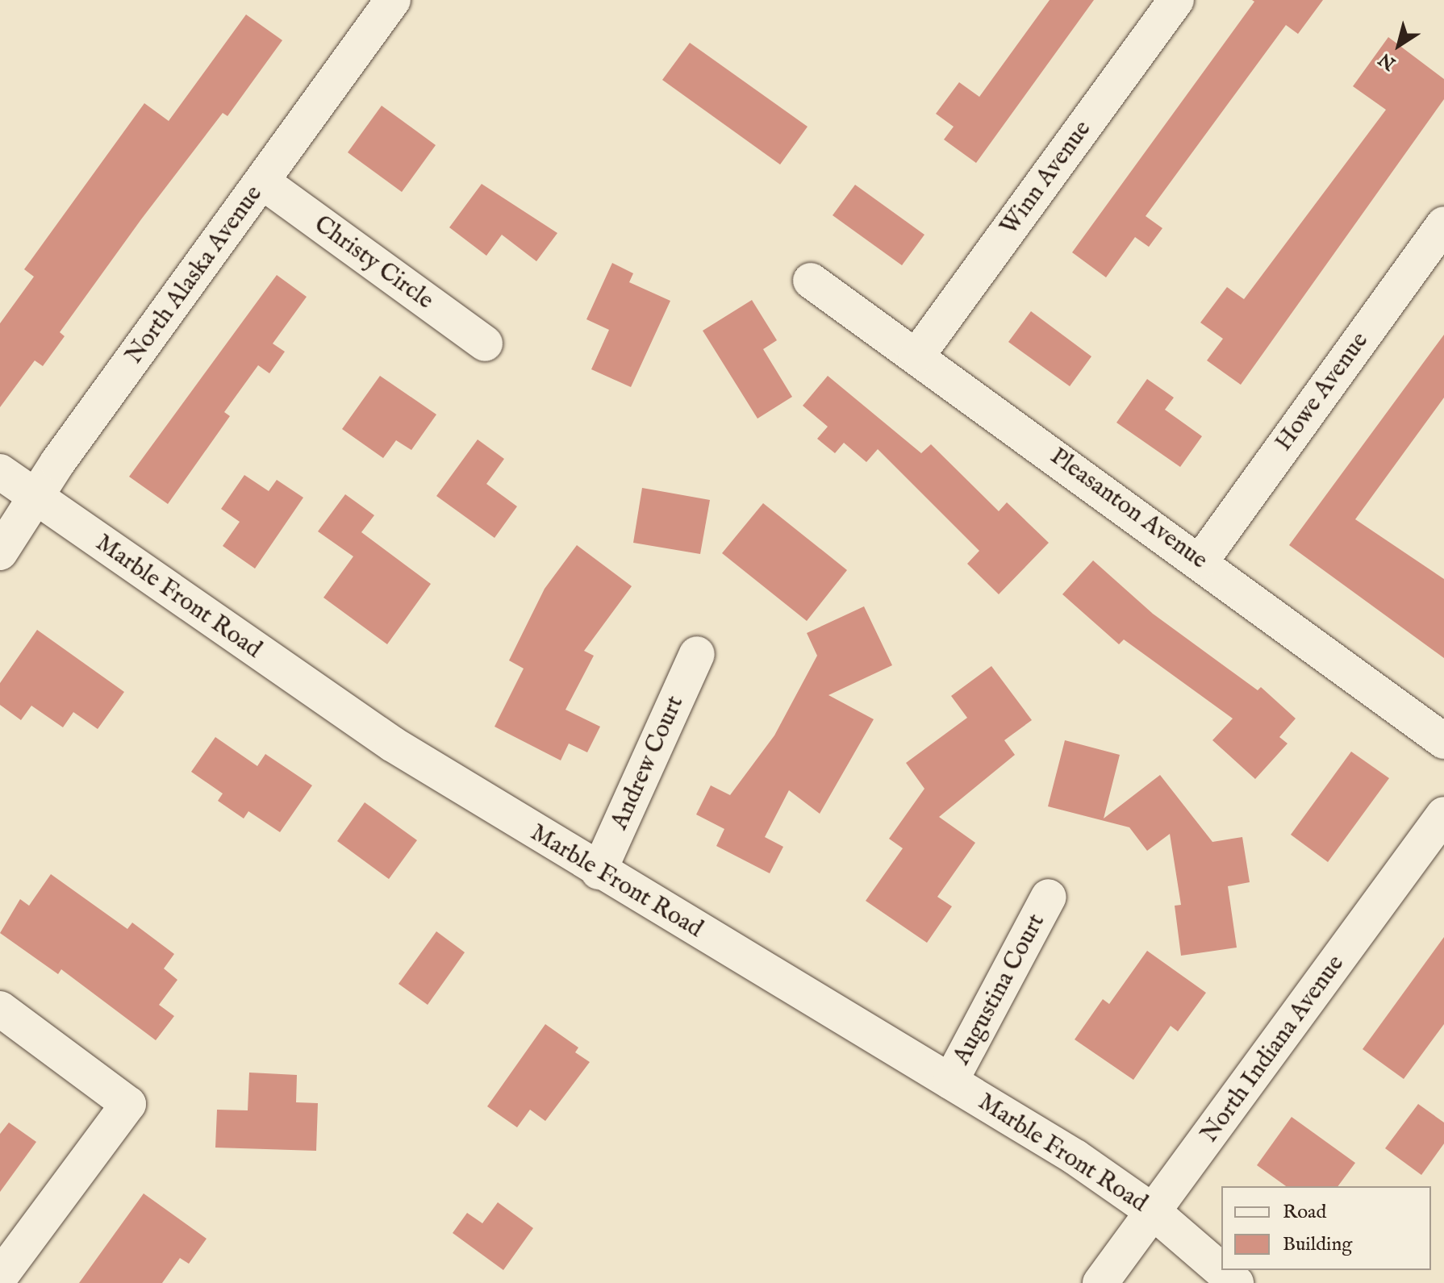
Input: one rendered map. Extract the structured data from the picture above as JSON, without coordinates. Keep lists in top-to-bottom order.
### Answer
{
  "streets": {
    "street": [
      "Winn Avenue",
      "Christy Circle",
      "North Alaska Avenue",
      "Howe Avenue",
      "Pleasanton Avenue",
      "Marble Front Road",
      "Andrew Court",
      "Augustina Court",
      "North Indiana Avenue"
    ]
  },
  "crossings": [
    ["Winn Avenue", "Pleasanton Avenue"],
    ["Christy Circle", "North Alaska Avenue"],
    ["North Alaska Avenue", "Marble Front Road"],
    ["Howe Avenue", "Pleasanton Avenue"],
    ["Marble Front Road", "Andrew Court"],
    ["Marble Front Road", "Augustina Court"],
    ["Marble Front Road", "North Indiana Avenue"]
  ],
  "legend": ["Road", "Building"],
  "north": "bottom left"
}
